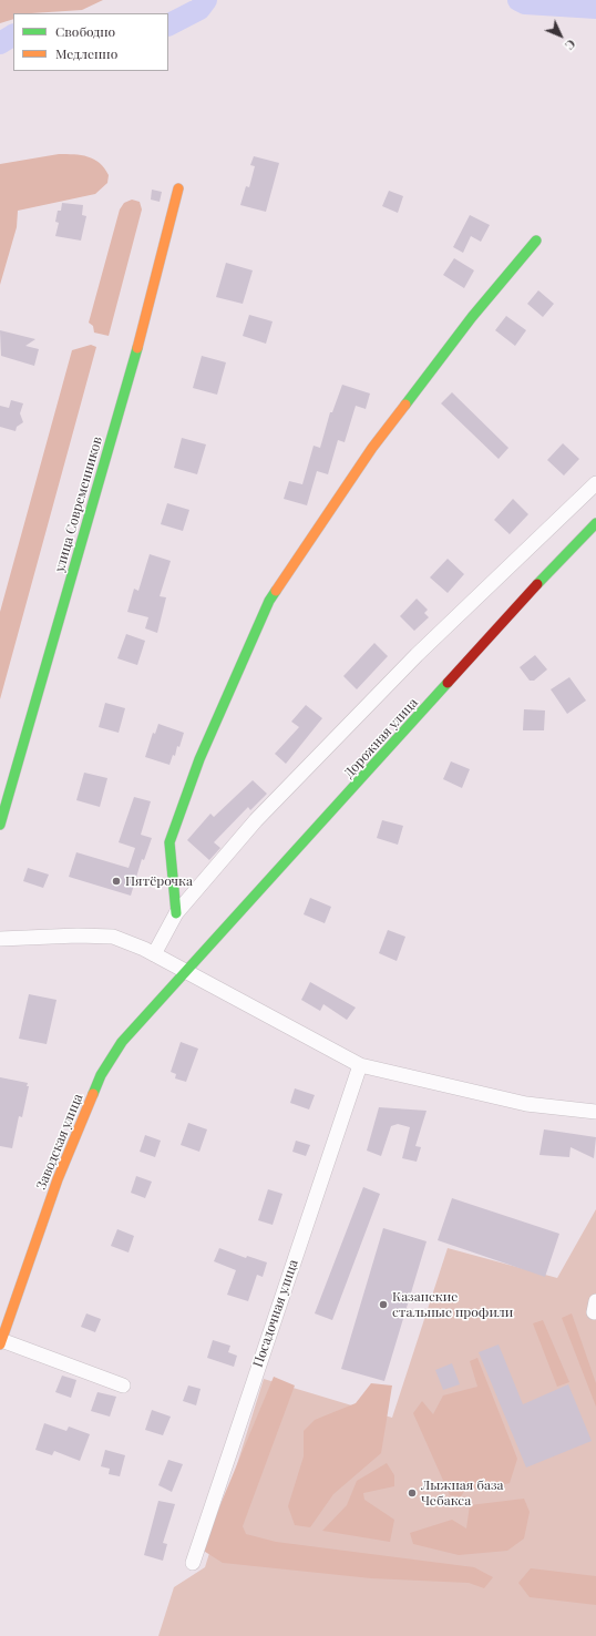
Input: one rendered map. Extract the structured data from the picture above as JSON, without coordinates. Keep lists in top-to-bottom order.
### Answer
{
  "streets": {
    "street": [
      "улица Современников",
      "Дорожная улица",
      "Заводская улица",
      "Посадочная улица"
    ]
  },
  "crossings": [
    ["Дорожная улица", "Заводская улица"]
  ],
  "places": ["Пятёрочка", "Казанские стальные профили", "Лыжная база Чебакса"],
  "legend": ["Свободно", "Медленно"],
  "north": "bottom right"
}
